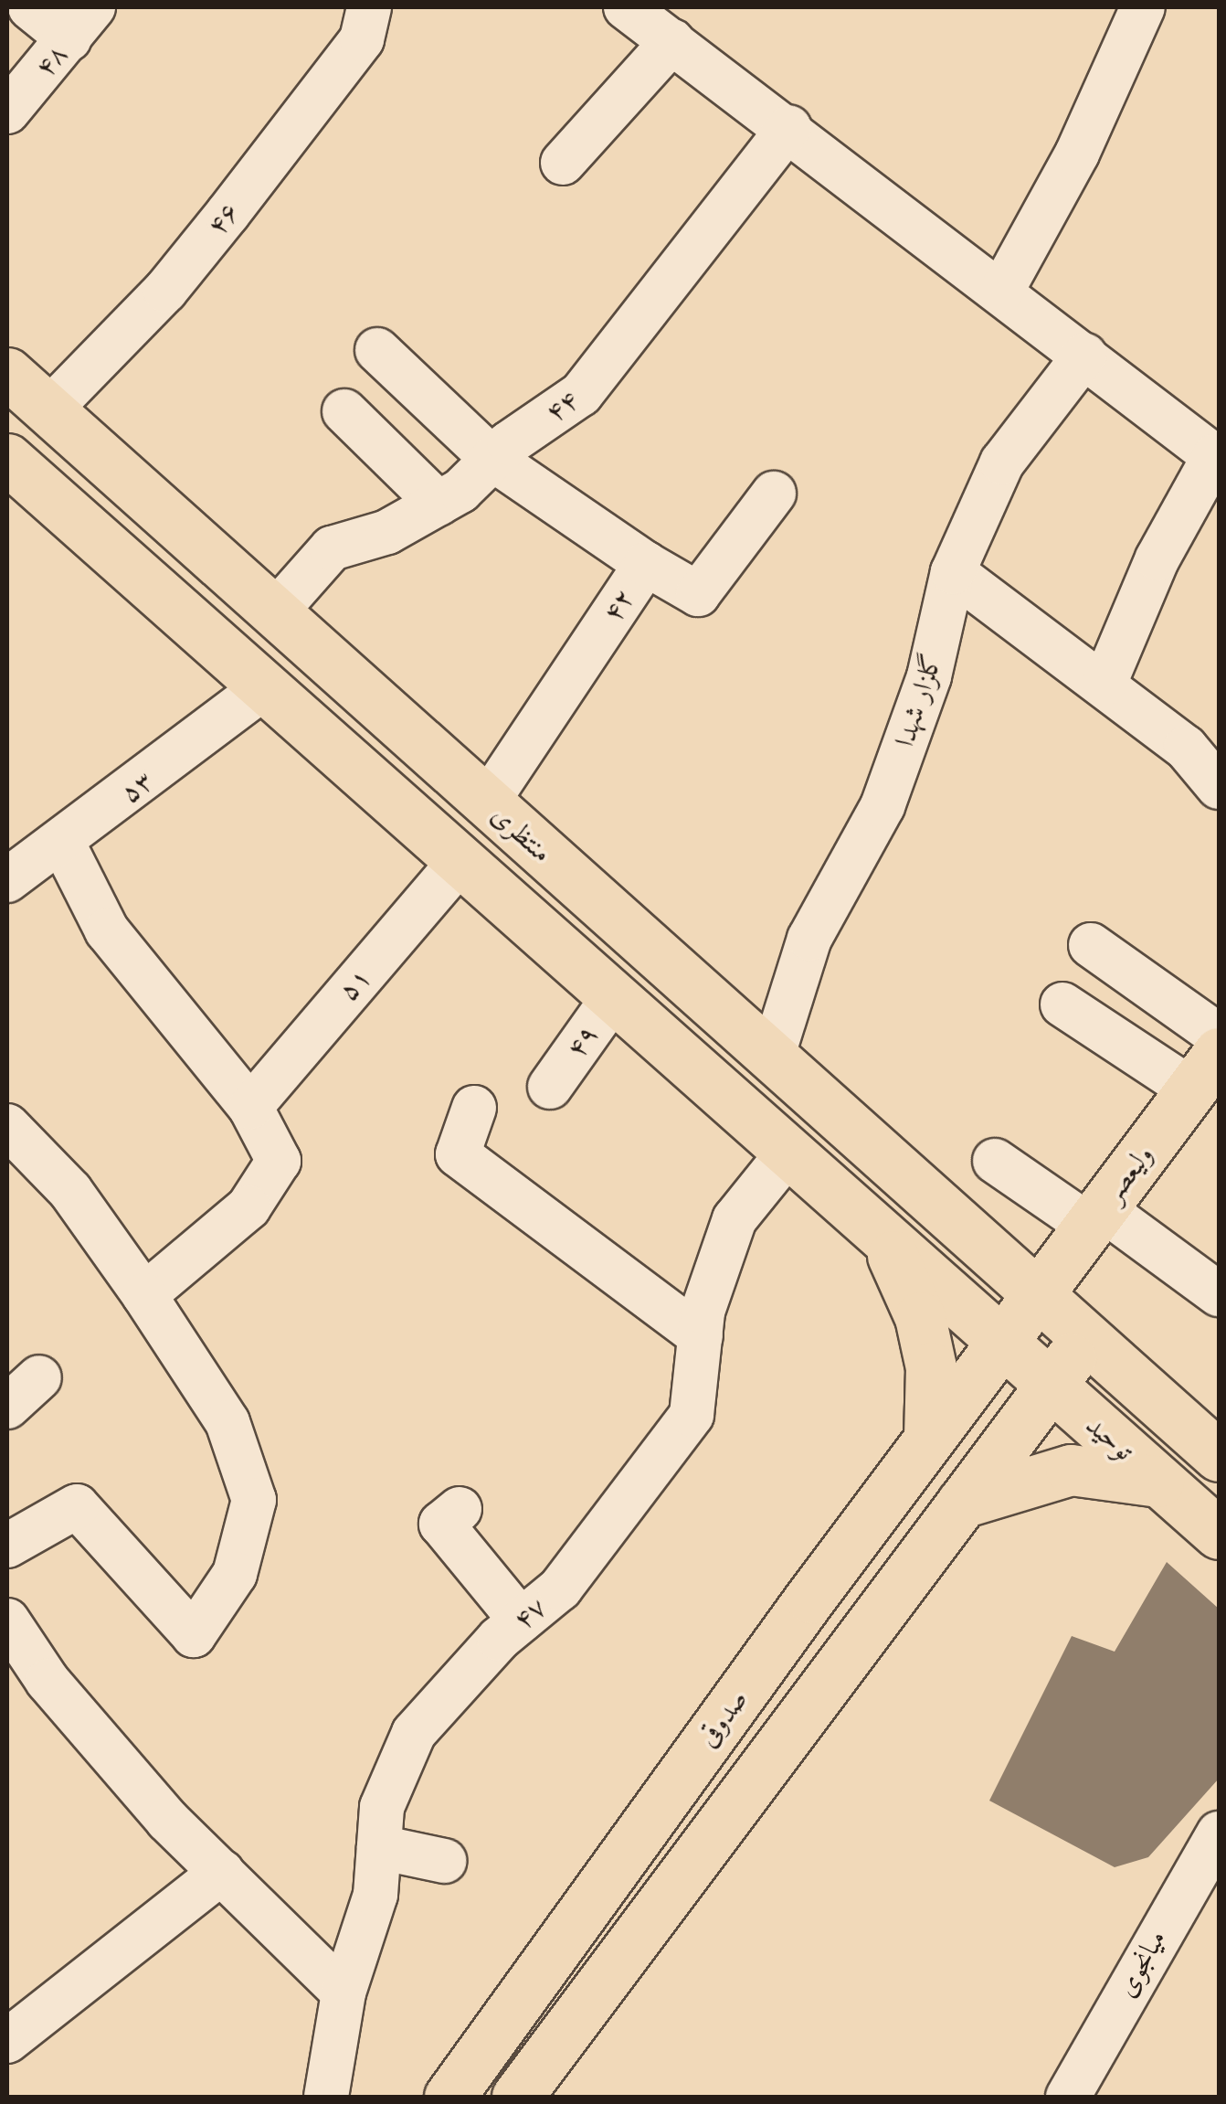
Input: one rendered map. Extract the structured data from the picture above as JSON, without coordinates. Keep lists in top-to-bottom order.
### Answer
{
  "streets": {
    "main road": [
      "منتظری",
      "ولیعصر",
      "توحید",
      "صدوقی"
    ],
    "street": [
      "۴۸",
      "۴۶",
      "۴۴",
      "۴۲",
      "گلزار شهدا",
      "۵۳",
      "۵۱",
      "۴۹",
      "۴۷",
      "میانجوی"
    ]
  },
  "crossings": [
    ["۴۶", "منتظری"],
    ["۴۴", "منتظری"],
    ["۴۲", "منتظری"],
    ["گلزار شهدا", "منتظری"],
    ["منتظری", "ولیعصر"],
    ["ولیعصر", "توحید"],
    ["ولیعصر", "صدوقی"],
    ["توحید", "صدوقی"]
  ]
}
